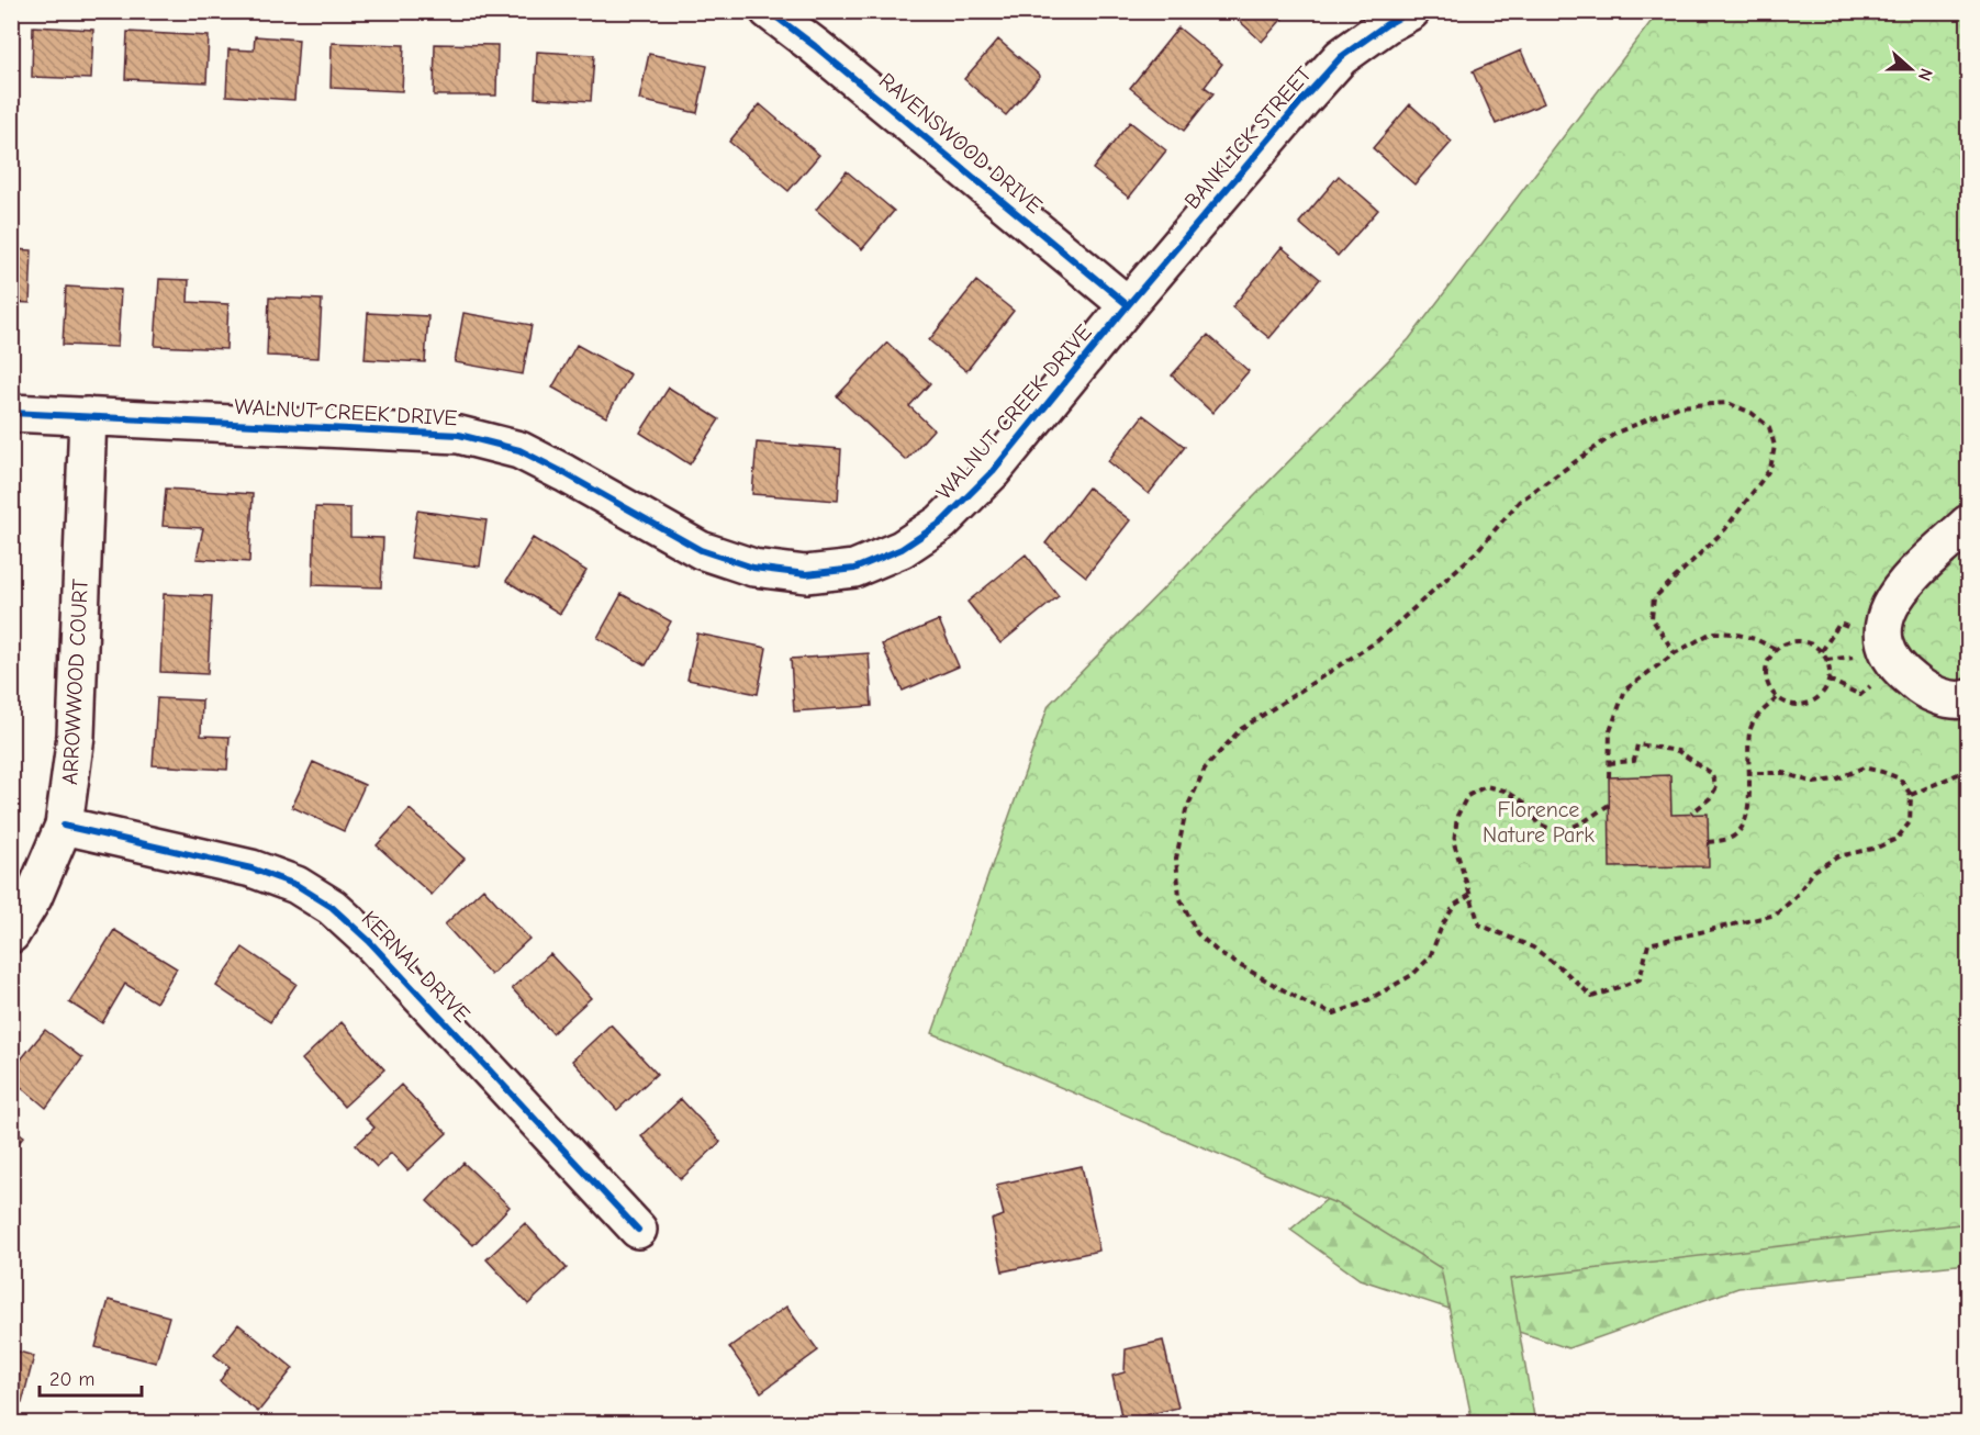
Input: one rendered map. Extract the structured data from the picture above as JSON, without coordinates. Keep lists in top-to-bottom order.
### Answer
{
  "streets": {
    "street": [
      "BANKLICK STREET",
      "RAVENSWOOD DRIVE",
      "WALNUT CREEK DRIVE",
      "ARROWWOOD COURT",
      "KERNAL DRIVE"
    ]
  },
  "crossings": [
    ["BANKLICK STREET", "RAVENSWOOD DRIVE"],
    ["BANKLICK STREET", "WALNUT CREEK DRIVE"],
    ["RAVENSWOOD DRIVE", "WALNUT CREEK DRIVE"],
    ["WALNUT CREEK DRIVE", "ARROWWOOD COURT"],
    ["ARROWWOOD COURT", "KERNAL DRIVE"]
  ],
  "parks": ["Florence Nature Park"],
  "scale_bar": "20 m",
  "north": "right"
}
